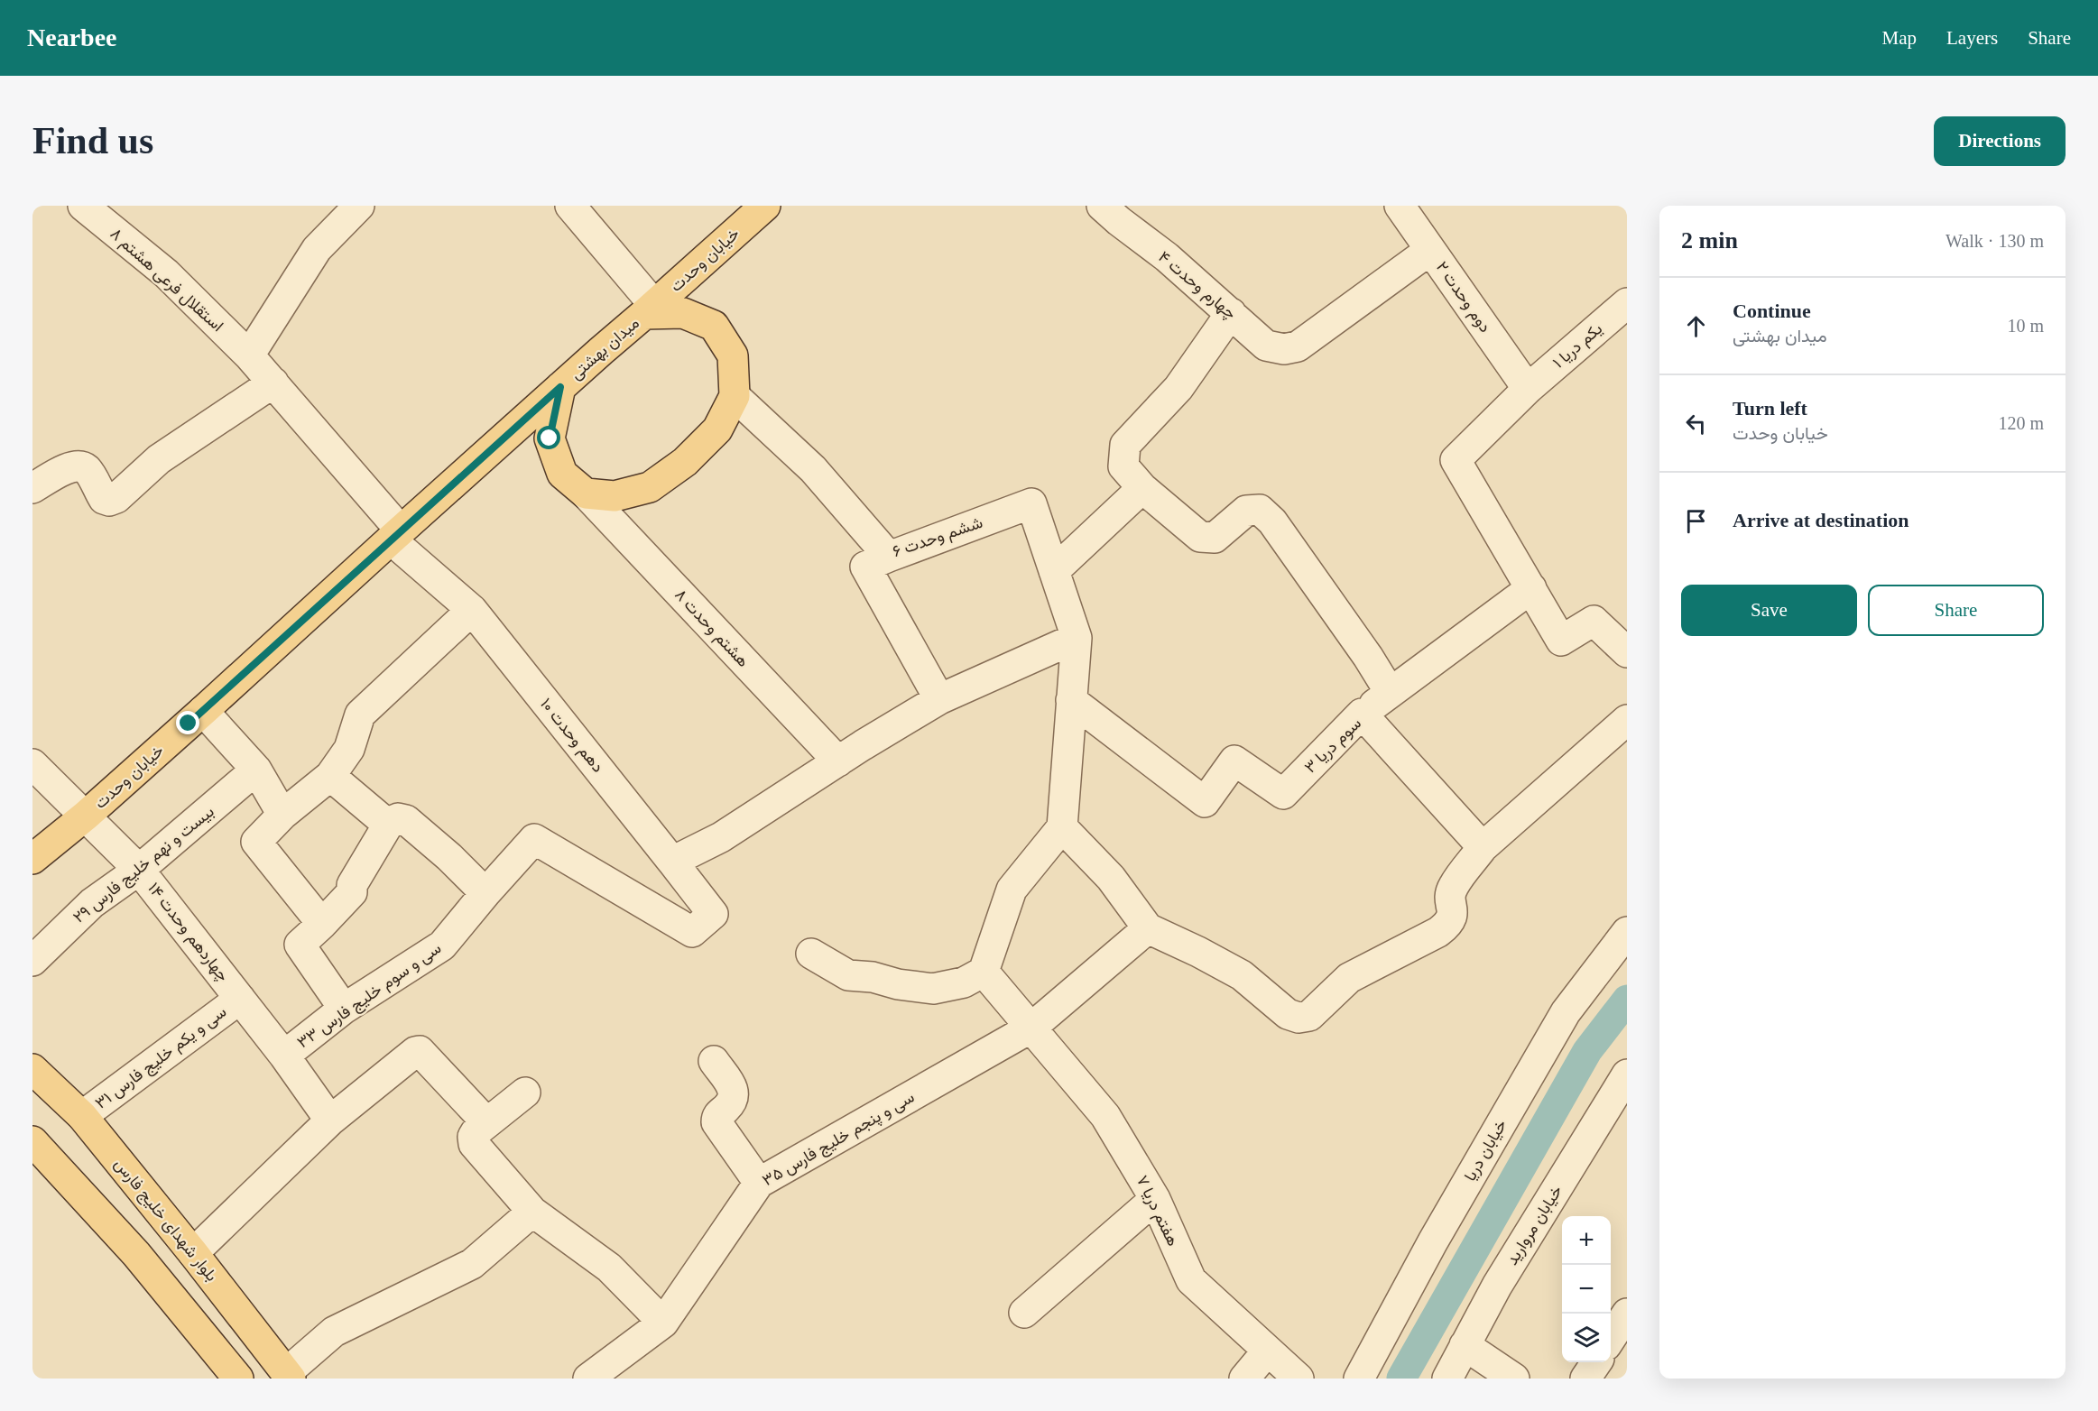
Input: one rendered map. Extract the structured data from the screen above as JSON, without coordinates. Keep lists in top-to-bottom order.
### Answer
{
  "streets": {
    "main road": ["خیابان وحدت", "میدان بهشتی", "بلوار شهدای خلیج فارس"],
    "street": [
      "استقلال فرعی هشتم ۸",
      "چهارم وحدت ۴",
      "دوم وحدت ۲",
      "یکم دریا ۱",
      "ششم وحدت ۶",
      "هشتم وحدت ۸",
      "دهم وحدت ۱۰",
      "سوم دریا ۳",
      "بیست و نهم خلیج فارس ۲۹",
      "چهاردهم وحدت ۱۴",
      "سی و سوم خلیج فارس ۳۳",
      "سی و یکم خلیج فارس ۳۱",
      "سی و پنجم خلیج فارس ۳۵",
      "خیابان دریا",
      "هفتم دریا ۷",
      "خیابان مروارید"
    ]
  },
  "crossings": [
    ["خیابان وحدت", "میدان بهشتی"],
    ["خیابان وحدت", "ششم وحدت ۶"],
    ["خیابان وحدت", "هشتم وحدت ۸"],
    ["خیابان وحدت", "دهم وحدت ۱۰"],
    ["خیابان وحدت", "چهاردهم وحدت ۱۴"],
    ["استقلال فرعی هشتم ۸", "دهم وحدت ۱۰"],
    ["چهارم وحدت ۴", "دوم وحدت ۲"],
    ["دوم وحدت ۲", "یکم دریا ۱"],
    ["میدان بهشتی", "ششم وحدت ۶"],
    ["میدان بهشتی", "هشتم وحدت ۸"],
    ["ششم وحدت ۶", "هشتم وحدت ۸"],
    ["دهم وحدت ۱۰", "سی و سوم خلیج فارس ۳۳"],
    ["بیست و نهم خلیج فارس ۲۹", "چهاردهم وحدت ۱۴"],
    ["چهاردهم وحدت ۱۴", "سی و سوم خلیج فارس ۳۳"],
    ["چهاردهم وحدت ۱۴", "سی و یکم خلیج فارس ۳۱"],
    ["سی و یکم خلیج فارس ۳۱", "بلوار شهدای خلیج فارس"],
    ["سی و پنجم خلیج فارس ۳۵", "هفتم دریا ۷"]
  ],
  "page": {
    "header": "Nearbee",
    "nav": ["Map", "Layers", "Share"],
    "buttons": [
      "Directions",
      ["Save", "Share"]
    ],
    "title": "Find us",
    "heading": ["2 min", "Walk · 130 m"],
    "list": [
      ["Continue", "میدان بهشتی", "10 m"],
      ["Turn left", "خیابان وحدت", "120 m"],
      "Arrive at destination"
    ],
    "map_buttons": ["+", "−"]
  }
}
